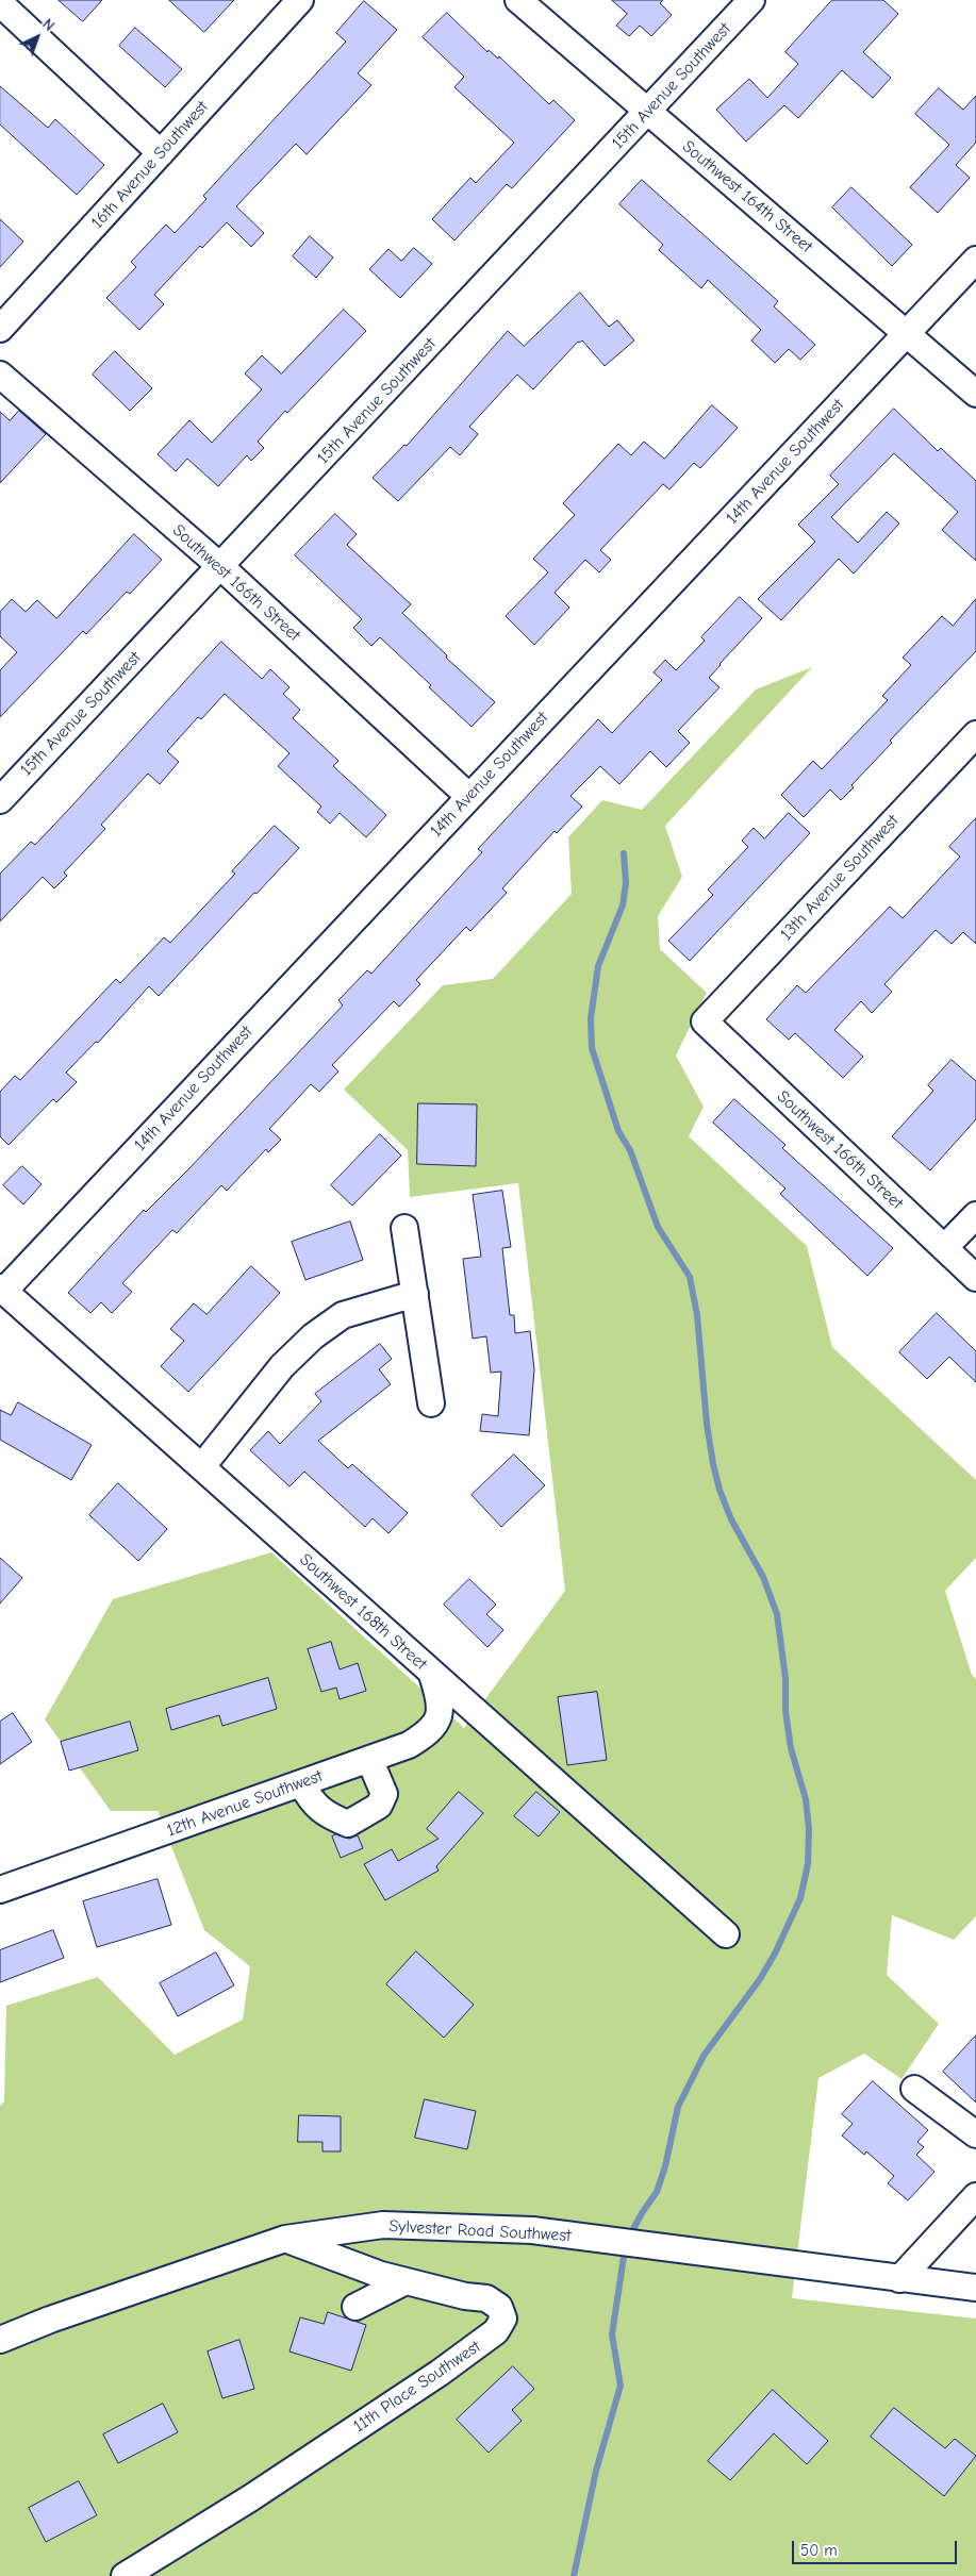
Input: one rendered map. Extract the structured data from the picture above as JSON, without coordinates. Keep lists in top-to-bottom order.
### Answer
{
  "streets": {
    "street": [
      "15th Avenue Southwest",
      "16th Avenue Southwest",
      "Southwest 164th Street",
      "14th Avenue Southwest",
      "Southwest 166th Street",
      "13th Avenue Southwest",
      "Southwest 168th Street",
      "12th Avenue Southwest",
      "Sylvester Road Southwest",
      "11th Place Southwest"
    ]
  },
  "crossings": [
    ["15th Avenue Southwest", "Southwest 164th Street"],
    ["15th Avenue Southwest", "Southwest 166th Street"],
    ["Southwest 164th Street", "14th Avenue Southwest"],
    ["14th Avenue Southwest", "Southwest 166th Street"],
    ["14th Avenue Southwest", "Southwest 168th Street"],
    ["Southwest 166th Street", "13th Avenue Southwest"],
    ["Southwest 168th Street", "12th Avenue Southwest"],
    ["Sylvester Road Southwest", "11th Place Southwest"]
  ],
  "scale_bar": "50 m",
  "north": "top right"
}
